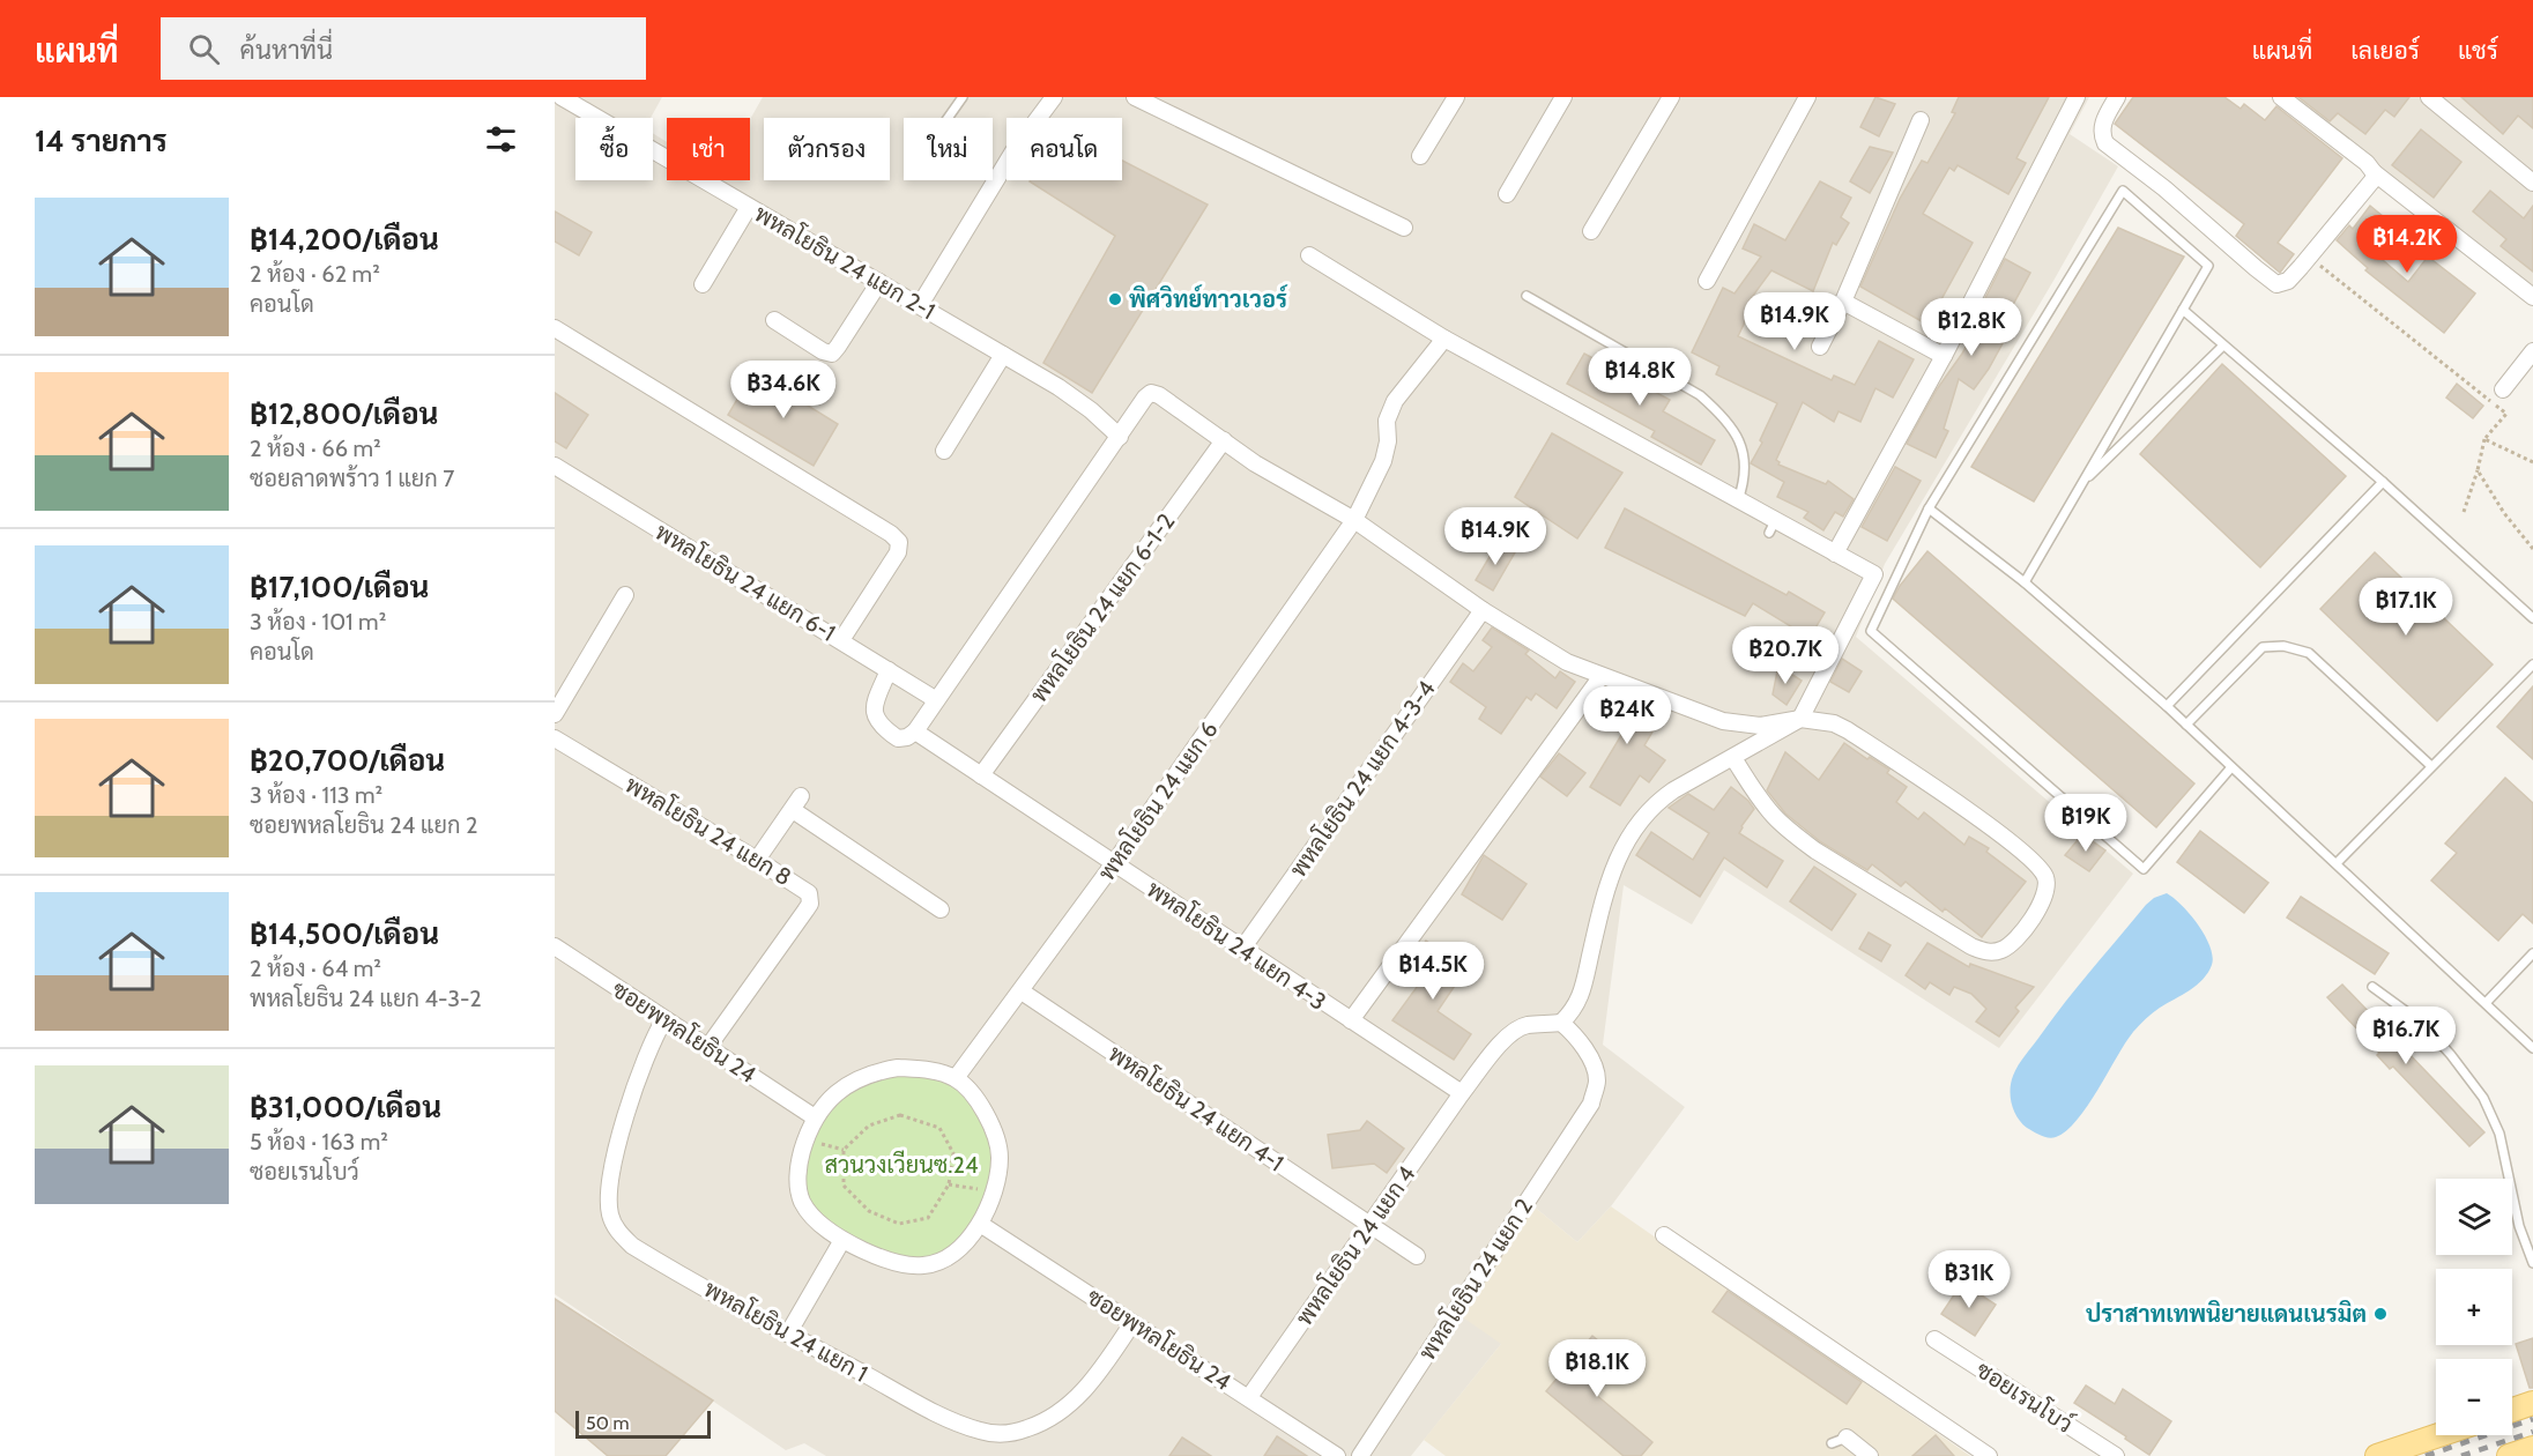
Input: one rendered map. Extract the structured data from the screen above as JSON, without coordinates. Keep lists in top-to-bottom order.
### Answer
{
  "streets": {
    "street": [
      "พหลโยธิน 24 แยก 2-1",
      "พหลโยธิน 24 แยก 6-1",
      "พหลโยธิน 24 แยก 6-1-2",
      "พหลโยธิน 24 แยก 4-3-4",
      "พหลโยธิน 24 แยก 6",
      "พหลโยธิน 24 แยก 8",
      "พหลโยธิน 24 แยก 4-3",
      "ซอยพหลโยธิน 24",
      "พหลโยธิน 24 แยก 4-1",
      "พหลโยธิน 24 แยก 4",
      "พหลโยธิน 24 แยก 2",
      "พหลโยธิน 24 แยก 1",
      "ซอยเรนโบว์"
    ]
  },
  "crossings": [
    ["พหลโยธิน 24 แยก 6-1-2", "พหลโยธิน 24 แยก 4-3"],
    ["พหลโยธิน 24 แยก 4-3-4", "พหลโยธิน 24 แยก 4-3"],
    ["พหลโยธิน 24 แยก 6", "พหลโยธิน 24 แยก 4-3"],
    ["พหลโยธิน 24 แยก 6", "พหลโยธิน 24 แยก 4-1"],
    ["พหลโยธิน 24 แยก 8", "ซอยพหลโยธิน 24"],
    ["พหลโยธิน 24 แยก 4-3", "พหลโยธิน 24 แยก 4"],
    ["ซอยพหลโยธิน 24", "พหลโยธิน 24 แยก 4"],
    ["ซอยพหลโยธิน 24", "พหลโยธิน 24 แยก 1"],
    ["พหลโยธิน 24 แยก 4-1", "พหลโยธิน 24 แยก 4"]
  ],
  "parks": ["สวนวงเวียนซ.24"],
  "places": ["พิศวิทย์ทาวเวอร์", "ปราสาทเทพนิยายแดนเนรมิต"],
  "scale_bar": "50 m",
  "page": {
    "header": "แผนที่",
    "search": "ค้นหาที่นี่",
    "nav": ["แผนที่", "เลเยอร์", "แชร์"],
    "heading": "14 รายการ",
    "chip": [
      "ซื้อ",
      "เช่า",
      "ตัวกรอง",
      "ใหม่",
      "คอนโด"
    ],
    "list": [
      {
        "name": "฿14,200/เดือน",
        "note": "2 ห้อง · 62 m² · คอนโด"
      },
      {
        "name": "฿12,800/เดือน",
        "note": "2 ห้อง · 66 m² · ซอยลาดพร้าว 1 แยก 7"
      },
      {
        "name": "฿17,100/เดือน",
        "note": "3 ห้อง · 101 m² · คอนโด"
      },
      {
        "name": "฿20,700/เดือน",
        "note": "3 ห้อง · 113 m² · ซอยพหลโยธิน 24 แยก 2"
      },
      {
        "name": "฿14,500/เดือน",
        "note": "2 ห้อง · 64 m² · พหลโยธิน 24 แยก 4-3-2"
      },
      {
        "name": "฿31,000/เดือน",
        "note": "5 ห้อง · 163 m² · ซอยเรนโบว์"
      }
    ],
    "price": [
      "฿14.2K",
      "฿14.9K",
      "฿12.8K",
      "฿14.8K",
      "฿34.6K",
      "฿14.9K",
      "฿17.1K",
      "฿20.7K",
      "฿24K",
      "฿19K",
      "฿14.5K",
      "฿16.7K",
      "฿31K",
      "฿18.1K"
    ],
    "map_buttons": ["+", "−"],
    "scale": "50 m"
  }
}
